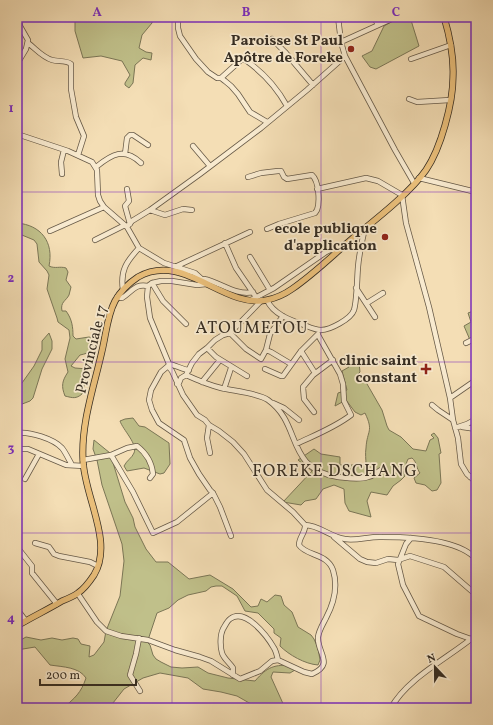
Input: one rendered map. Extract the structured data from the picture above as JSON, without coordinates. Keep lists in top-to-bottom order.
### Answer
{
  "streets": {
    "main road": ["Provinciale 17"]
  },
  "districts": ["ATOUMETOU", "FOREKE DSCHANG"],
  "places": {
    "other": ["Paroisse St Paul Apôtre de Foreke", "ecole publique d'application"],
    "health": ["clinic saint constant"]
  },
  "scale_bar": "200 m",
  "north": "top",
  "grid": {
    "columns": ["A", "B", "C"],
    "rows": [
      "1",
      "2",
      "3",
      "4"
    ]
  }
}
